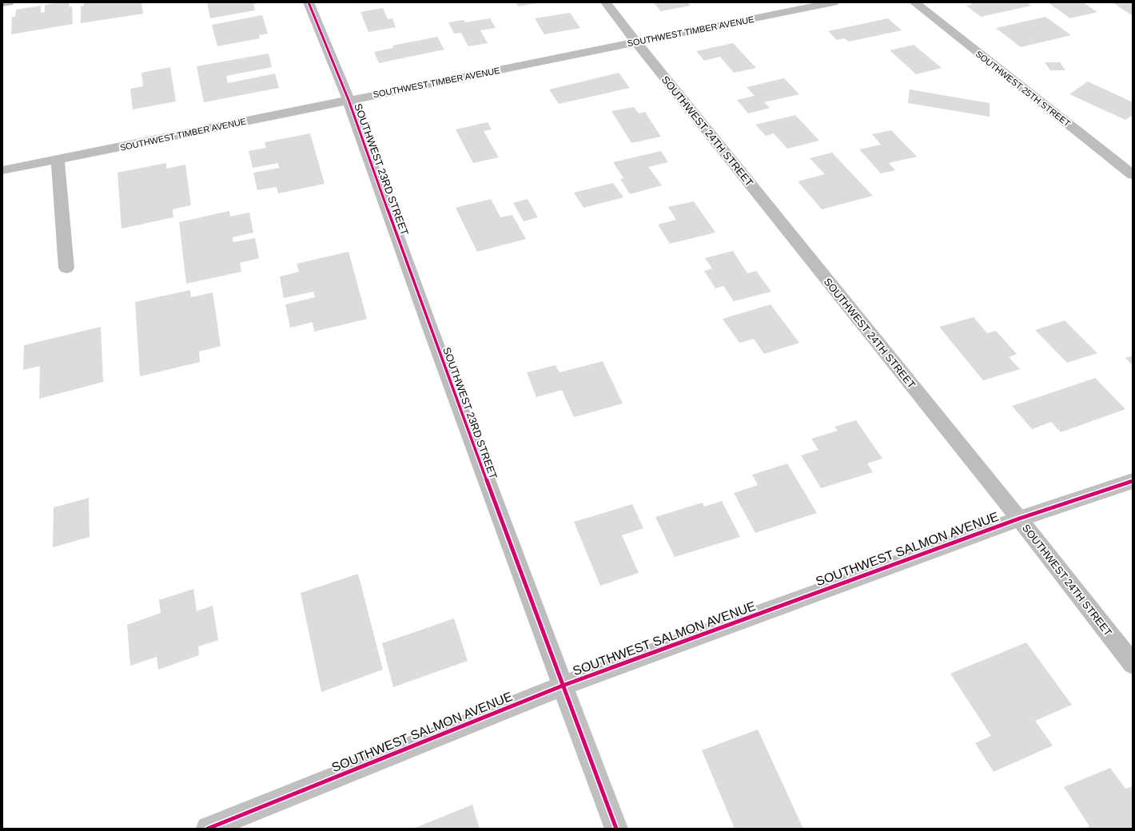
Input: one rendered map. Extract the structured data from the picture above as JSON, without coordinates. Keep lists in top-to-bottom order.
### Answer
{
  "streets": {
    "main road": ["SOUTHWEST 23RD STREET", "SOUTHWEST SALMON AVENUE"],
    "street": ["SOUTHWEST TIMBER AVENUE", "SOUTHWEST 25TH STREET", "SOUTHWEST 24TH STREET"]
  },
  "crossings": [
    ["SOUTHWEST TIMBER AVENUE", "SOUTHWEST 24TH STREET"],
    ["SOUTHWEST TIMBER AVENUE", "SOUTHWEST 23RD STREET"],
    ["SOUTHWEST 24TH STREET", "SOUTHWEST SALMON AVENUE"],
    ["SOUTHWEST 23RD STREET", "SOUTHWEST SALMON AVENUE"]
  ]
}
